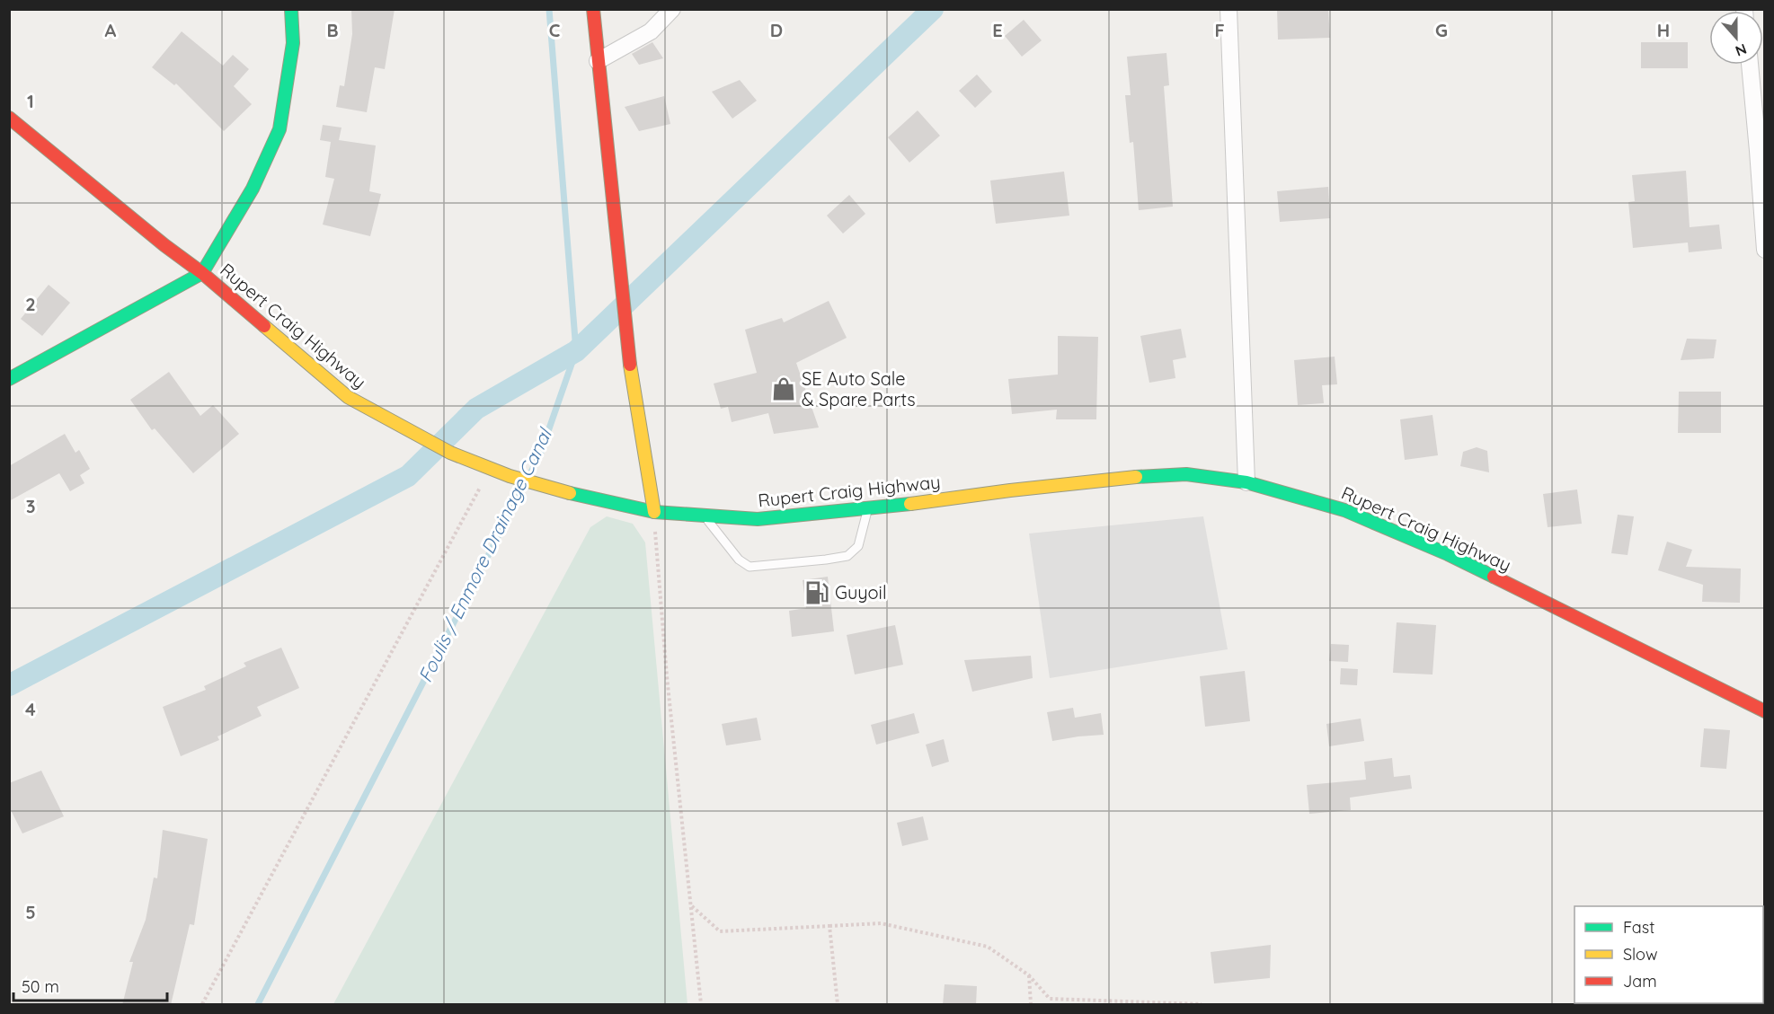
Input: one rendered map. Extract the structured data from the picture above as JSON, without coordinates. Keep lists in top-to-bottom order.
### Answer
{
  "streets": {
    "main road": ["Rupert Craig Highway"]
  },
  "water": ["Foulis / Enmore Drainage Canal"],
  "places": {
    "shop": ["SE Auto Sale & Spare Parts"],
    "fuel station": ["Guyoil"]
  },
  "legend": ["Fast", "Slow", "Jam"],
  "scale_bar": "50 m",
  "north": "bottom",
  "grid": {
    "columns": [
      "A",
      "B",
      "C",
      "D",
      "E",
      "F",
      "G",
      "H"
    ],
    "rows": [
      "1",
      "2",
      "3",
      "4",
      "5"
    ]
  }
}
